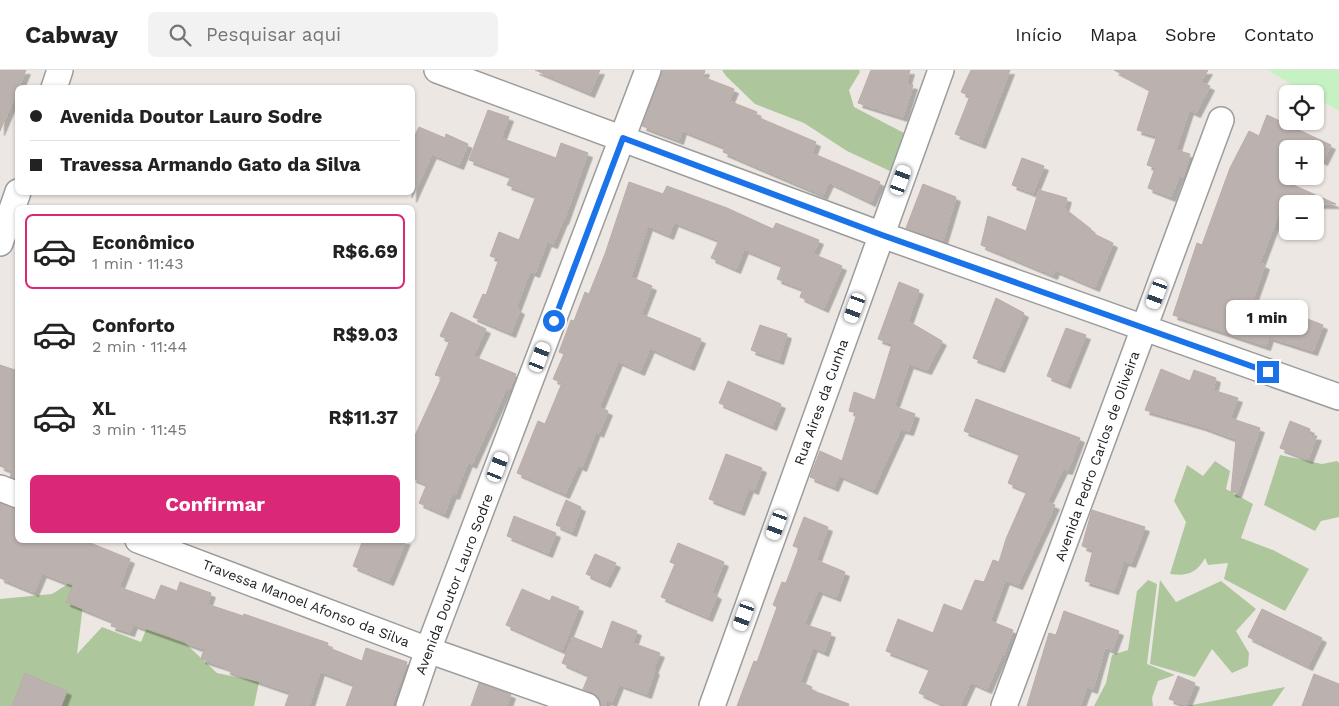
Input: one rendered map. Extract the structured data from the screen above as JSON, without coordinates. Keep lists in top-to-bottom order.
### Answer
{
  "streets": {
    "street": [
      "Rua Aires da Cunha",
      "Avenida Pedro Carlos de Oliveira",
      "Avenida Doutor Lauro Sodre",
      "Travessa Manoel Afonso da Silva"
    ]
  },
  "crossings": [
    ["Avenida Doutor Lauro Sodre", "Travessa Manoel Afonso da Silva"]
  ],
  "page": {
    "header": "Cabway",
    "search": "Pesquisar aqui",
    "nav": [
      "Início",
      "Mapa",
      "Sobre",
      "Contato"
    ],
    "map_buttons": ["+", "−"],
    "banner": ["Avenida Doutor Lauro Sodre", "Travessa Armando Gato da Silva"],
    "list": [
      {
        "name": "Econômico",
        "note": "1 min · 11:43",
        "value": "R$6.69"
      },
      {
        "name": "Conforto",
        "note": "2 min · 11:44",
        "value": "R$9.03"
      },
      {
        "name": "XL",
        "note": "3 min · 11:45",
        "value": "R$11.37"
      }
    ],
    "bubble": "1 min",
    "buttons": "Confirmar"
  }
}
